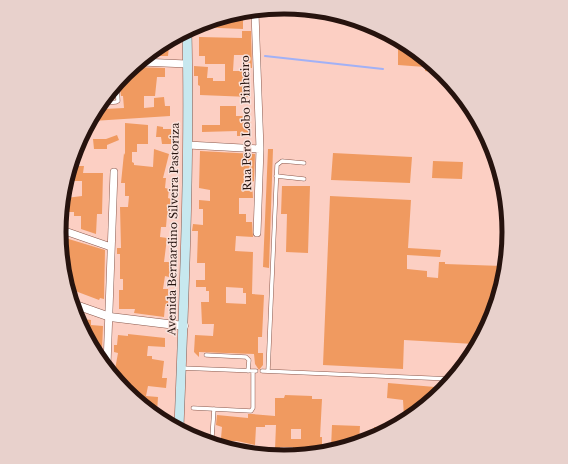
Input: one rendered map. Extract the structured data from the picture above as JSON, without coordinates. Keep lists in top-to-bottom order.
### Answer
{
  "streets": {
    "main road": ["Avenida Bernardino Silveira Pastoriza"],
    "street": ["Rua Pero Lobo Pinheiro"]
  }
}
